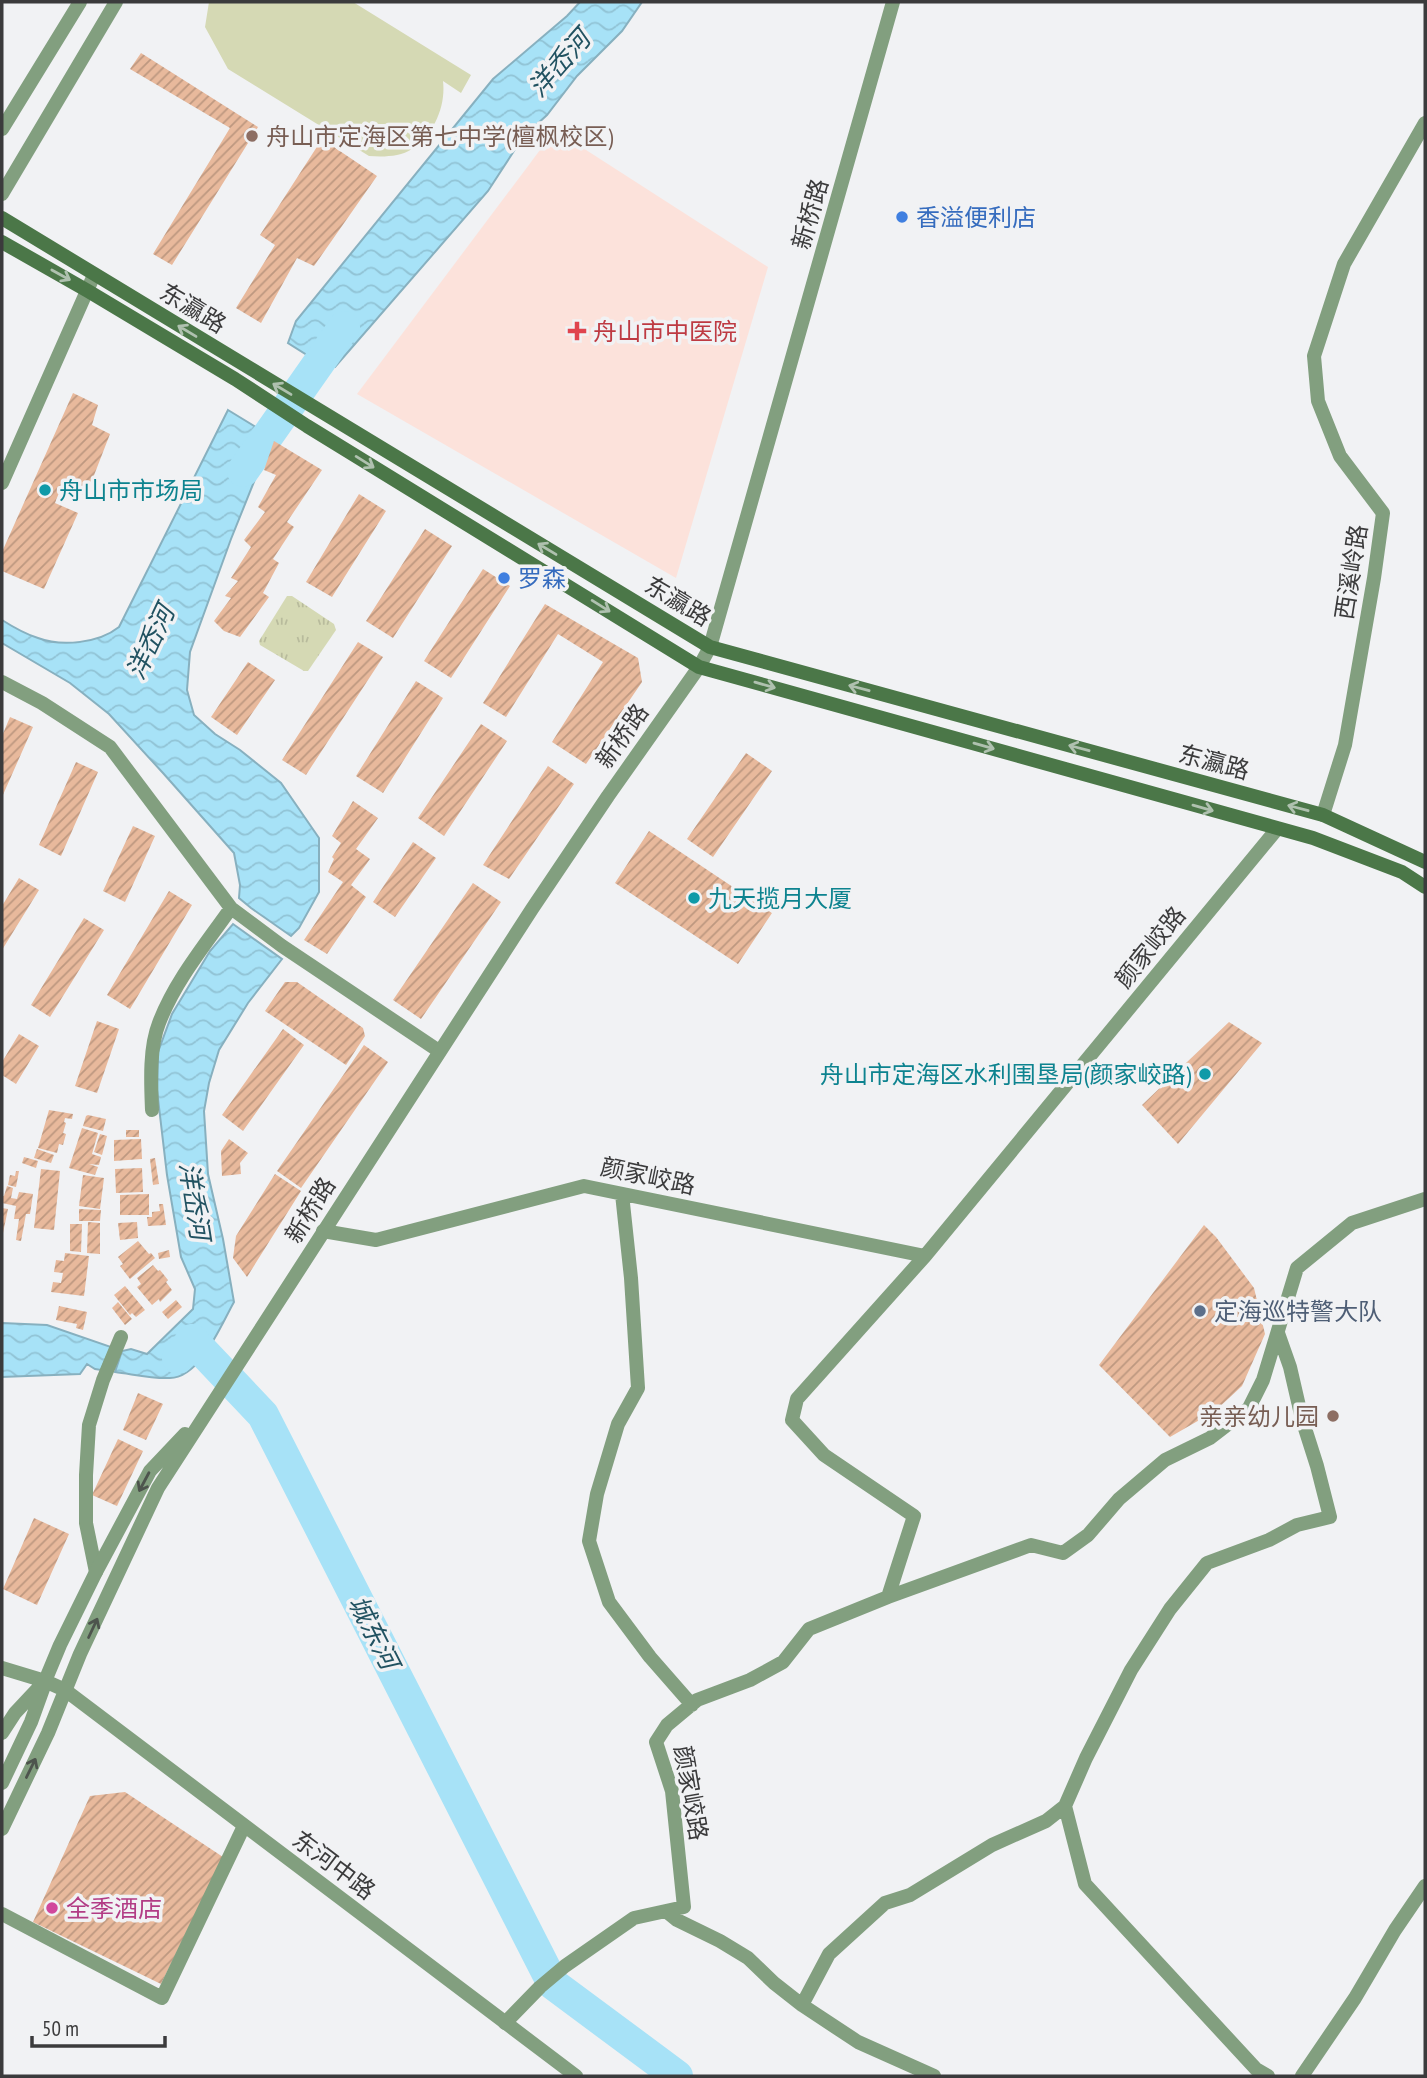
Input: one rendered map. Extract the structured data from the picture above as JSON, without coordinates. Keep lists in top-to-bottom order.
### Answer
{
  "streets": {
    "main road": ["东瀛路"],
    "street": [
      "新桥路",
      "西溪岭路",
      "颜家峧路",
      "东河中路"
    ]
  },
  "crossings": [
    ["新桥路", "东瀛路"],
    ["新桥路", "颜家峧路"],
    ["新桥路", "东河中路"],
    ["东瀛路", "西溪岭路"],
    ["东瀛路", "颜家峧路"]
  ],
  "water": ["洋岙河", "城东河"],
  "places": {
    "other": [
      "舟山市定海区第七中学(檀枫校区)",
      "香溢便利店",
      "舟山市市场局",
      "罗森",
      "九天揽月大厦",
      "舟山市定海区水利围垦局(颜家峧路)",
      "定海巡特警大队",
      "亲亲幼儿园",
      "全季酒店"
    ],
    "health": ["舟山市中医院"]
  },
  "scale_bar": "50 m"
}
